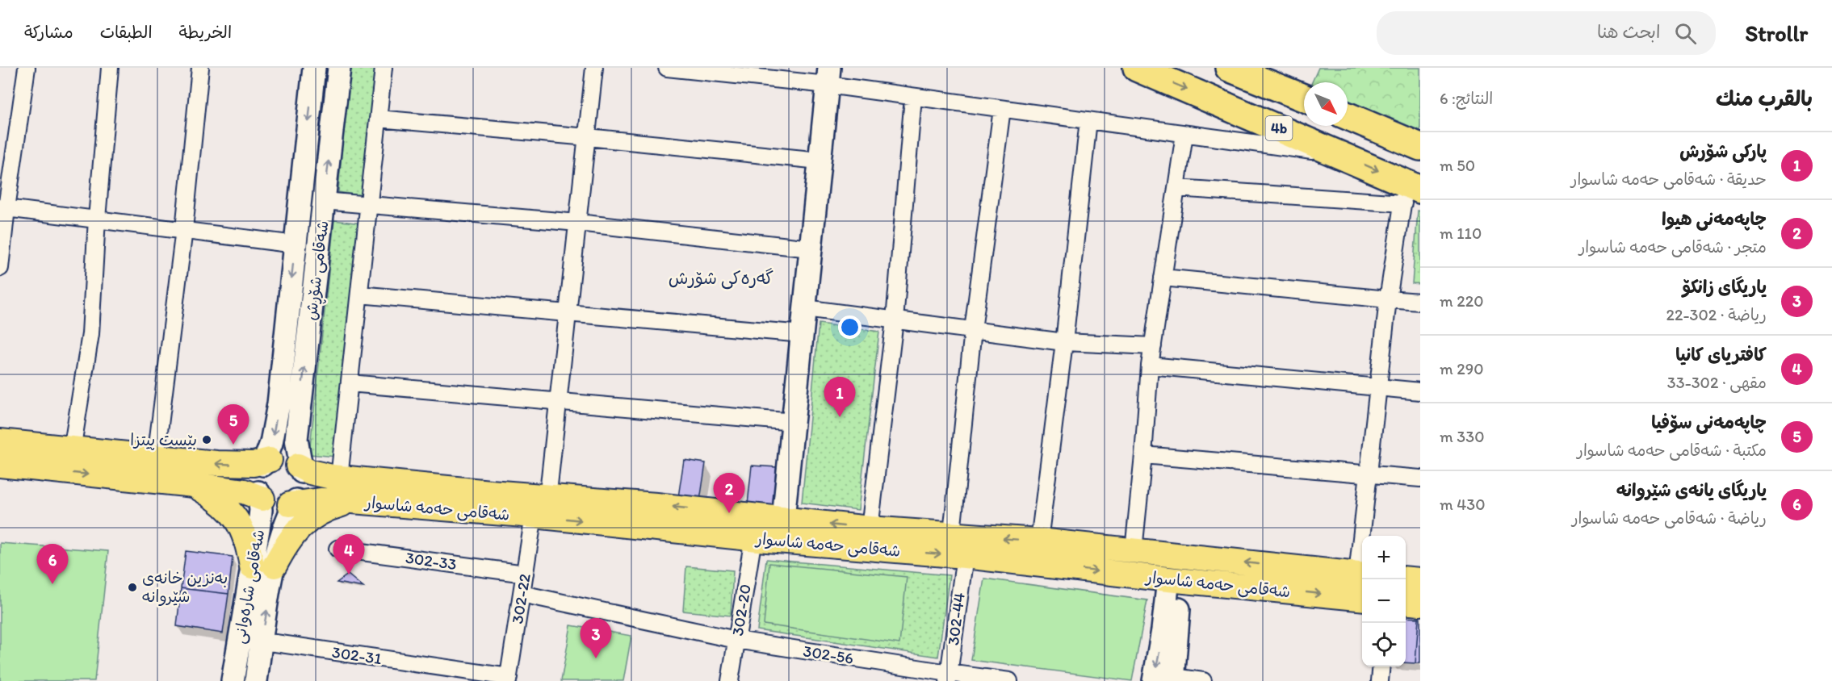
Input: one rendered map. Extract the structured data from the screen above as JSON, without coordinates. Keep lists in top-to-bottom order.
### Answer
{
  "streets": {
    "highway": ["4b"],
    "main road": ["شەقامی شۆڕش", "شەقامی حەمە شاسوار", "شەقامی شارەوانی"],
    "street": [
      "302-33",
      "302-22",
      "302-20",
      "302-44",
      "302-56",
      "302-31"
    ]
  },
  "crossings": [
    ["شەقامی شۆڕش", "شەقامی حەمە شاسوار"],
    ["شەقامی شۆڕش", "شەقامی شارەوانی"],
    ["شەقامی حەمە شاسوار", "شەقامی شارەوانی"],
    ["شەقامی حەمە شاسوار", "302-22"],
    ["شەقامی حەمە شاسوار", "302-20"],
    ["شەقامی حەمە شاسوار", "302-44"],
    ["302-33", "302-22"],
    ["شەقامی شارەوانی", "302-31"],
    ["302-22", "302-56"],
    ["302-22", "302-31"],
    ["302-20", "302-56"],
    ["302-44", "302-56"]
  ],
  "districts": ["گەرەکی شۆرش"],
  "places": ["بێست پیتزا", "بەنزین خانەی شێروانە"],
  "north": "bottom right",
  "page": {
    "header": "Strollr",
    "search": "ابحث هنا",
    "nav": ["الخريطة", "الطبقات", "مشاركة"],
    "heading": ["بالقرب منك", "النتائج: 6"],
    "list": [
      {
        "mark": "1",
        "name": "پارکی شۆرش",
        "note": "حديقة · شەقامی حەمە شاسوار",
        "value": "50 m"
      },
      {
        "mark": "2",
        "name": "چاپەمەنی هیوا",
        "note": "متجر · شەقامی حەمە شاسوار",
        "value": "110 m"
      },
      {
        "mark": "3",
        "name": "یاریگای زانکۆ",
        "note": "رياضة · 302-22",
        "value": "220 m"
      },
      {
        "mark": "4",
        "name": "کافتریای کانیا",
        "note": "مقهى · 302-33",
        "value": "290 m"
      },
      {
        "mark": "5",
        "name": "چاپەمەنی سۆفیا",
        "note": "مكتبة · شەقامی حەمە شاسوار",
        "value": "330 m"
      },
      {
        "mark": "6",
        "name": "یاریگای یانەی شێروانە",
        "note": "رياضة · شەقامی حەمە شاسوار",
        "value": "430 m"
      }
    ],
    "pins": [
      "1",
      "5",
      "2",
      "4",
      "6",
      "3"
    ],
    "map_buttons": ["+", "−"]
  }
}
